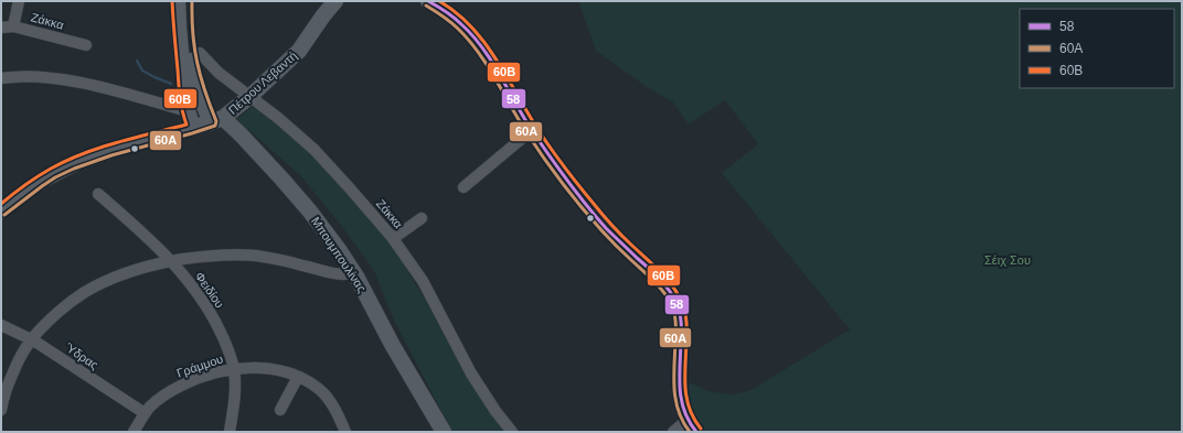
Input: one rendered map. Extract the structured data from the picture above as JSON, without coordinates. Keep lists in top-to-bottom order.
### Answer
{
  "streets": {
    "street": [
      "Ζάκκα",
      "Πέτρου Λεβαντή",
      "Μπουμπουλίνας",
      "Φειδίου",
      "Ύδρας",
      "Γράμμου"
    ]
  },
  "crossings": [
    ["Ζάκκα", "Πέτρου Λεβαντή"],
    ["Πέτρου Λεβαντή", "Μπουμπουλίνας"],
    ["Φειδίου", "Γράμμου"],
    ["Ύδρας", "Γράμμου"]
  ],
  "parks": ["Σέιχ Σου"],
  "lines": ["transit line 58", "transit line 60Α", "transit line 60Β"],
  "legend": ["58", "60Α", "60Β"]
}
